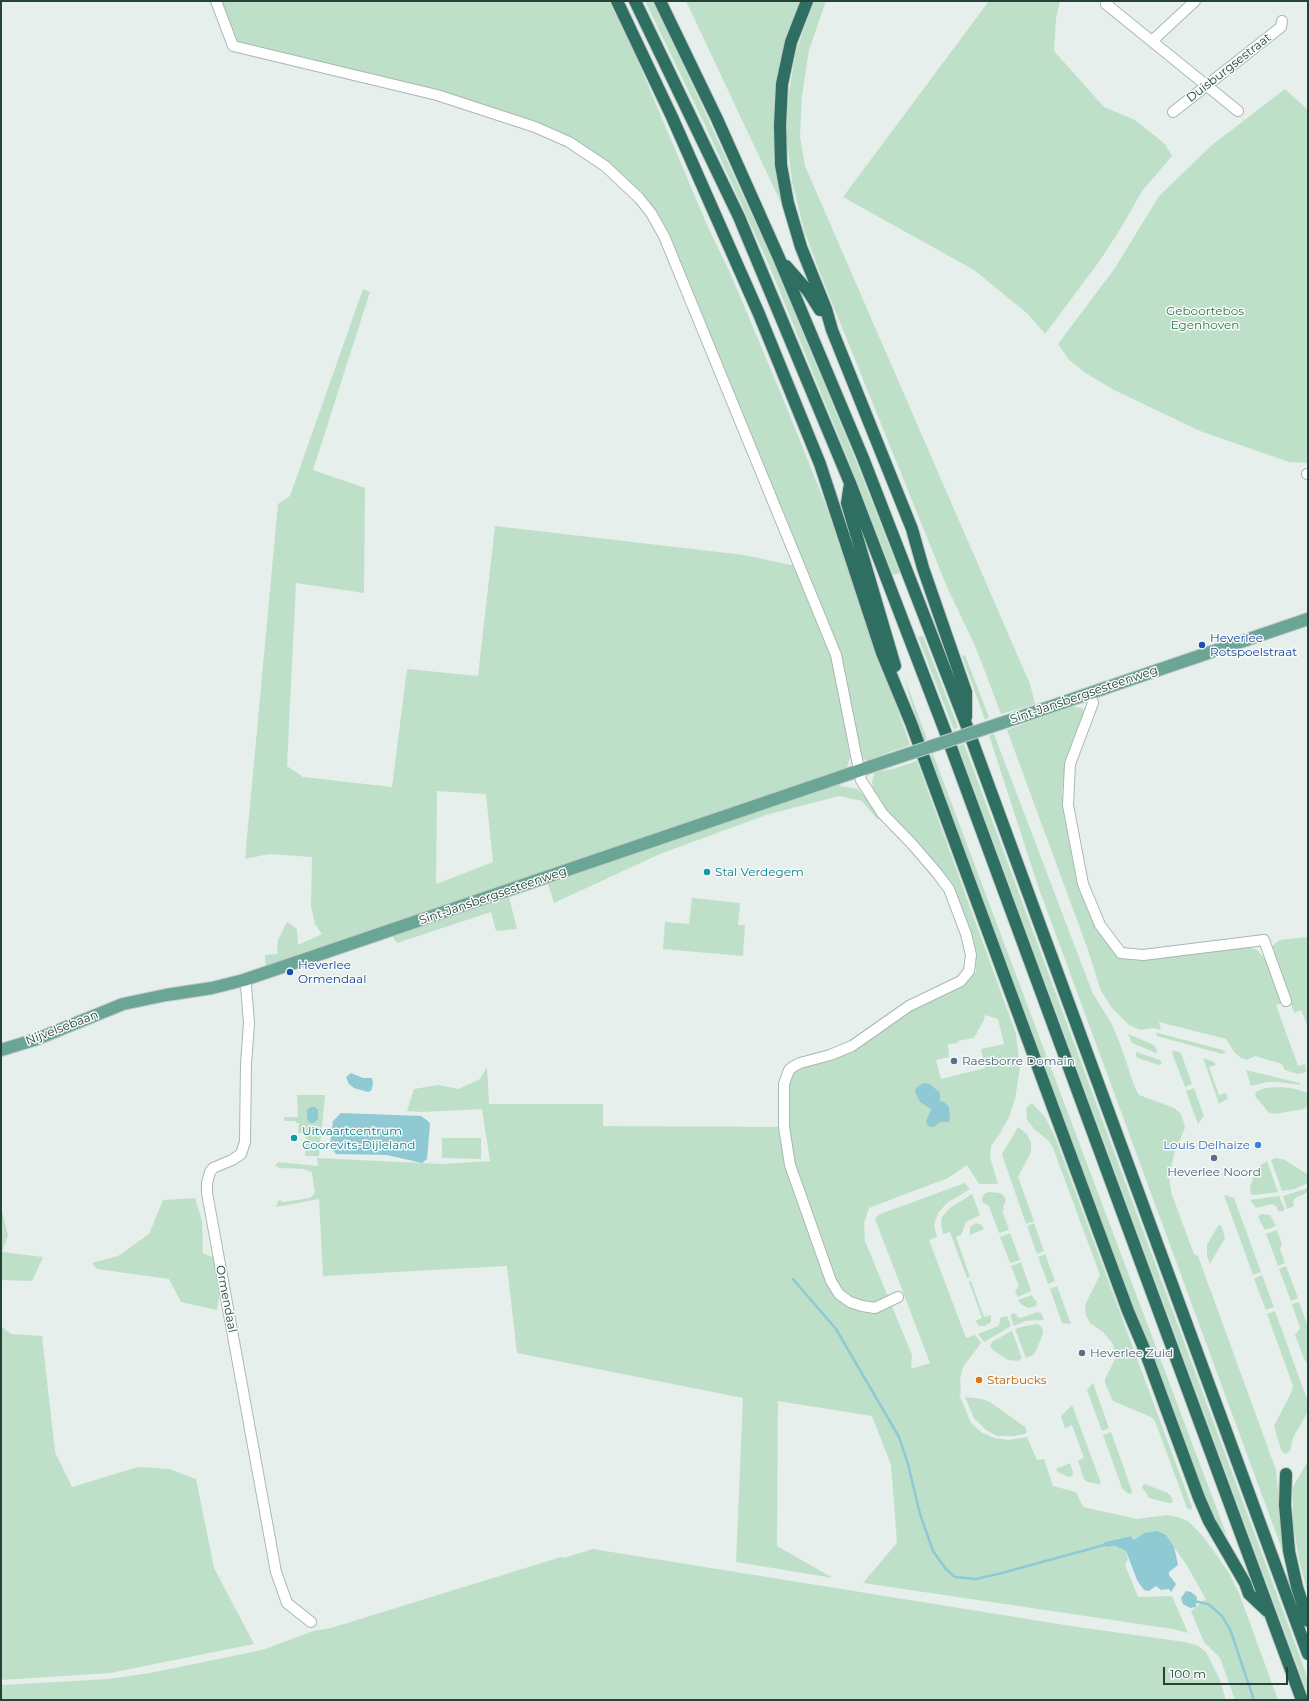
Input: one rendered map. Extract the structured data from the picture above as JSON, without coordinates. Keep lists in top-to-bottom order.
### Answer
{
  "streets": {
    "main road": ["Sint-Jansbergsesteenweg", "Nijvelsebaan"],
    "street": ["Duisburgsestraat", "Ormendaal"]
  },
  "crossings": [
    ["Sint-Jansbergsesteenweg", "Nijvelsebaan"],
    ["Sint-Jansbergsesteenweg", "Ormendaal"]
  ],
  "parks": ["Geboortebos Egenhoven"],
  "places": [
    "Heverlee Rotspoelstraat",
    "Stal Verdegem",
    "Heverlee Ormendaal",
    "Raesborre Domain",
    "Uitvaartcentrum Coorevits-Dijleland",
    "Louis Delhaize",
    "Heverlee Noord",
    "Heverlee Zuid",
    "Starbucks"
  ],
  "scale_bar": "100 m"
}
